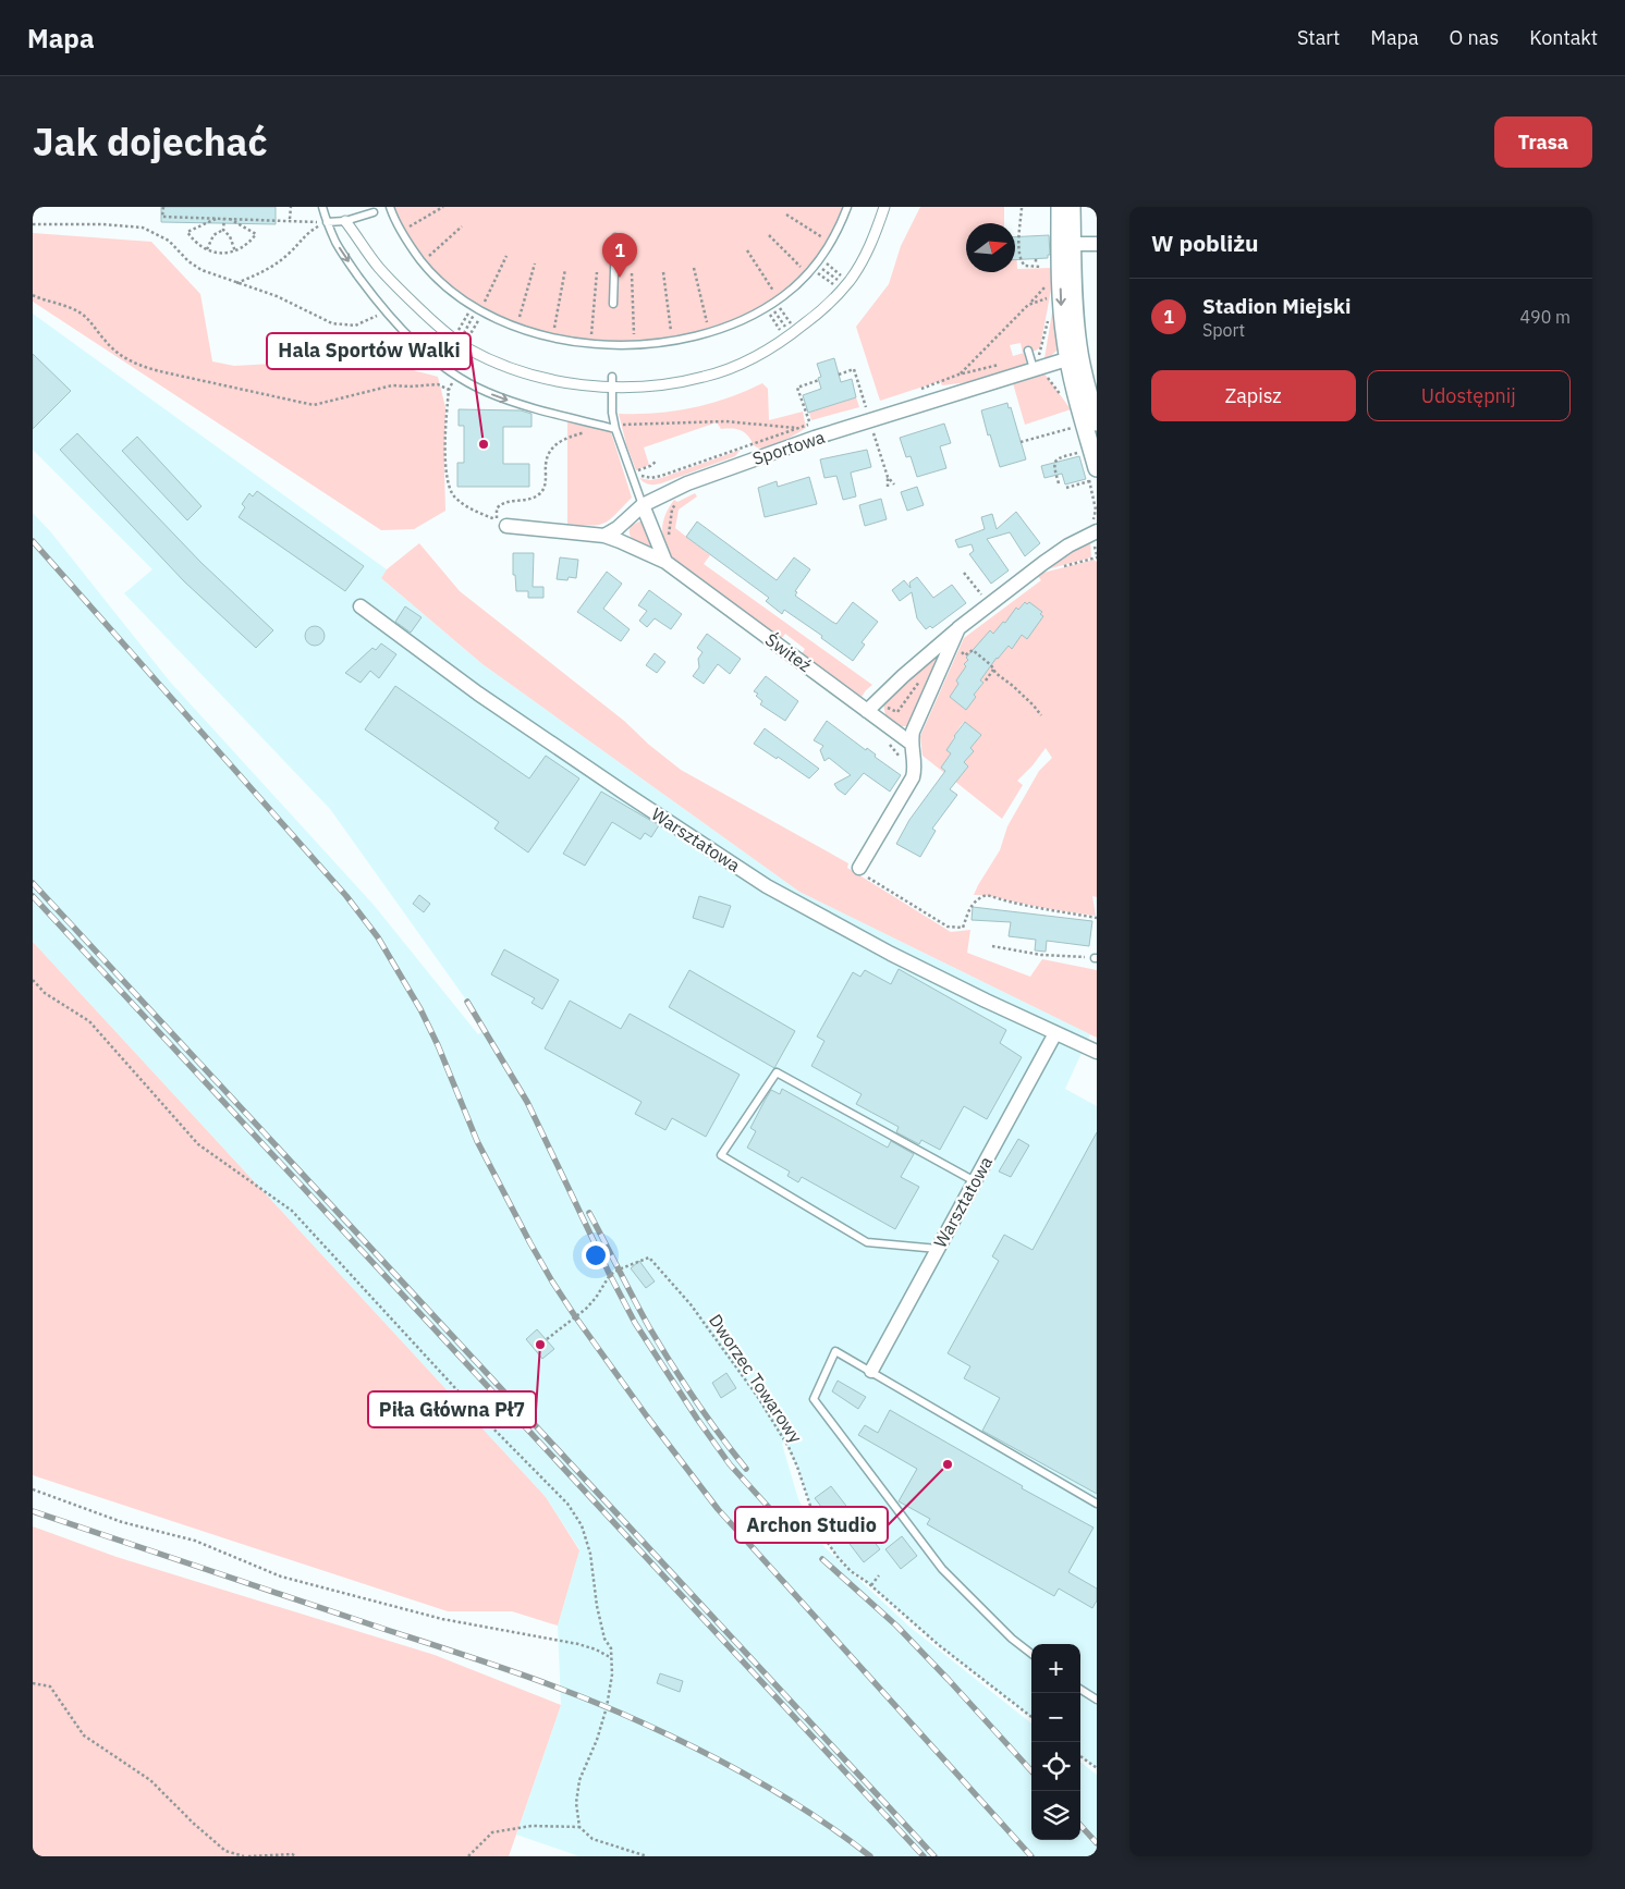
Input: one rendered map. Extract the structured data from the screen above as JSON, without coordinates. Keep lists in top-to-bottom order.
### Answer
{
  "streets": {
    "street": ["Sportowa", "Świteź", "Warsztatowa"],
    "path": ["Dworzec Towarowy"]
  },
  "crossings": [
    ["Sportowa", "Świteź"]
  ],
  "places": ["Hala Sportów Walki", "Piła Główna Pł7", "Archon Studio"],
  "north": "right",
  "page": {
    "header": "Mapa",
    "nav": [
      "Start",
      "Mapa",
      "O nas",
      "Kontakt"
    ],
    "title": "Jak dojechać",
    "buttons": [
      "Trasa",
      ["Zapisz", "Udostępnij"]
    ],
    "heading": "W pobliżu",
    "pins": "1",
    "list": [
      {
        "mark": "1",
        "name": "Stadion Miejski",
        "note": "Sport",
        "value": "490 m"
      }
    ],
    "map_buttons": ["+", "−"]
  }
}
